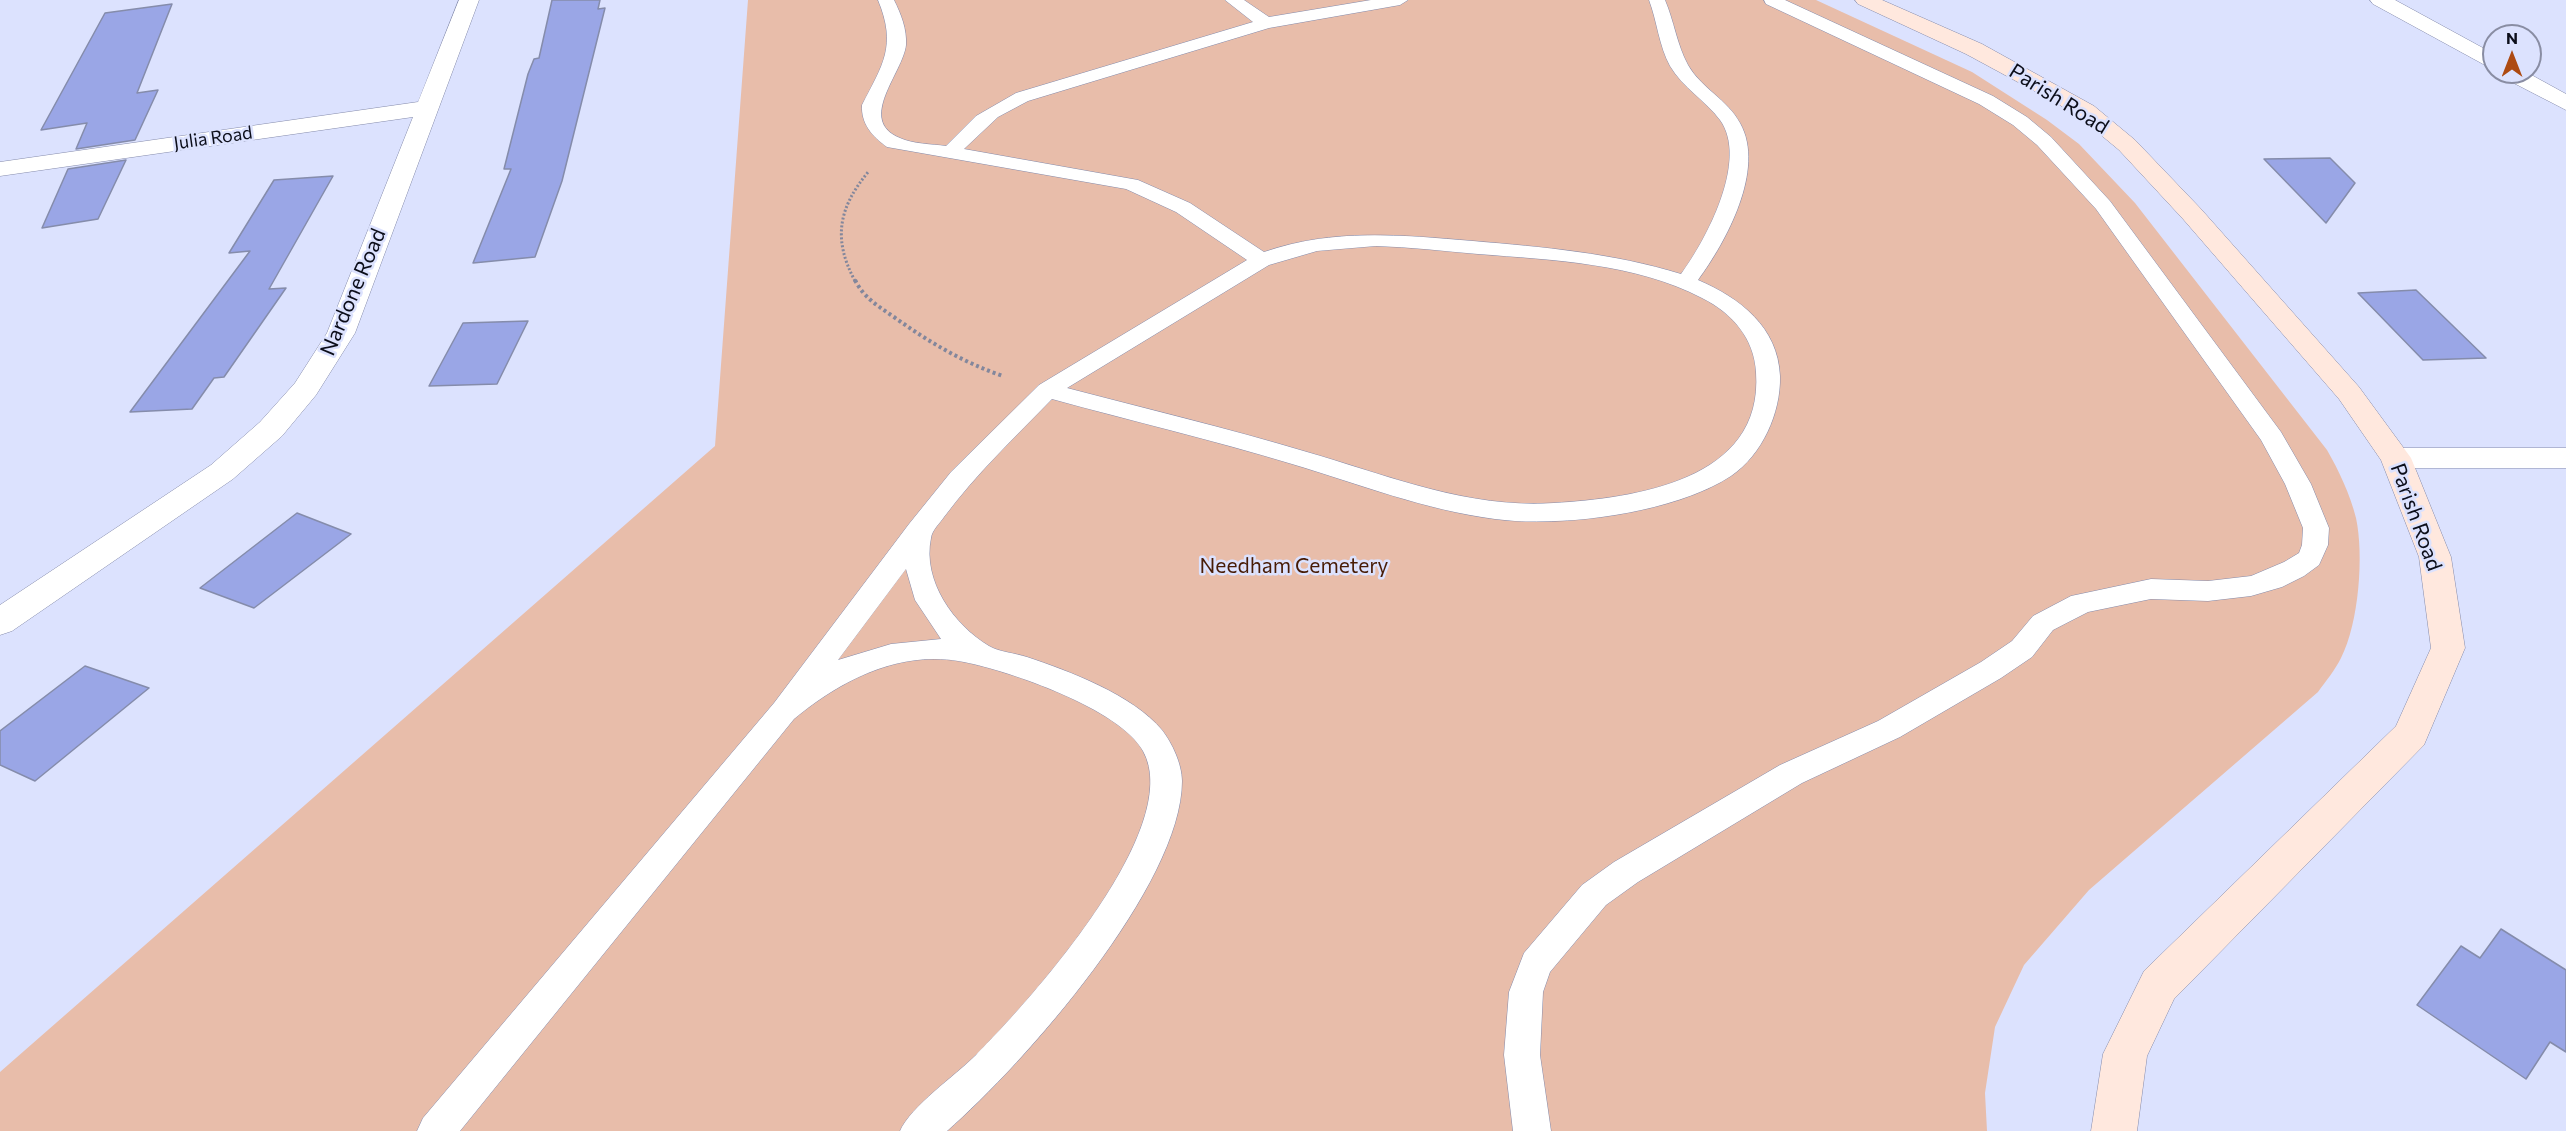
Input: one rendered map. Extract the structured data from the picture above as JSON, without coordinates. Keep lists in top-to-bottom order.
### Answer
{
  "streets": {
    "street": ["Parish Road", "Julia Road", "Nardone Road"]
  },
  "crossings": [
    ["Julia Road", "Nardone Road"]
  ],
  "parks": ["Needham Cemetery"],
  "north": "top"
}
